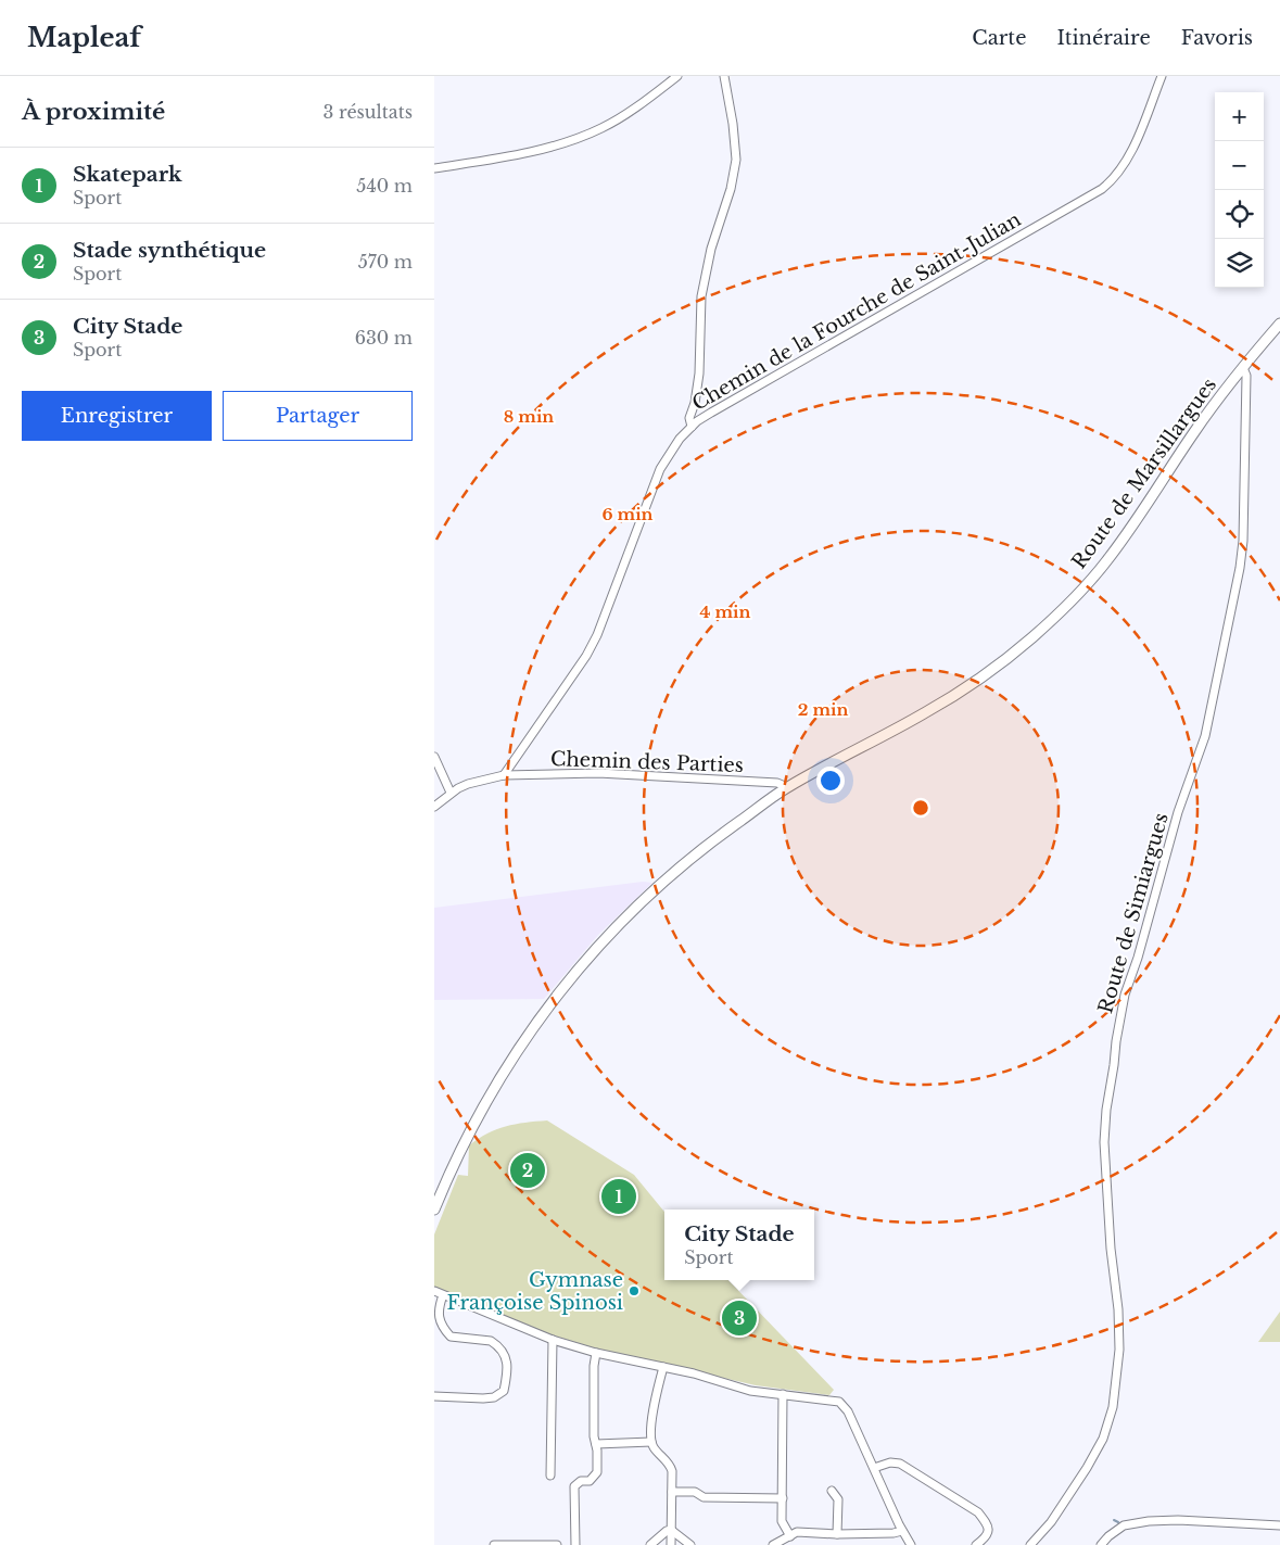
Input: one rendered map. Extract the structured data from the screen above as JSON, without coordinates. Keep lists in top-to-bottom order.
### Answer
{
  "streets": {
    "main road": ["Route de Marsillargues"],
    "street": ["Chemin de la Fourche de Saint-Julian", "Chemin des Parties", "Route de Simiargues"]
  },
  "crossings": [
    ["Chemin de la Fourche de Saint-Julian", "Chemin des Parties"],
    ["Route de Marsillargues", "Chemin des Parties"],
    ["Route de Marsillargues", "Route de Simiargues"]
  ],
  "places": ["Gymnase Françoise Spinosi"],
  "page": {
    "header": "Mapleaf",
    "nav": ["Carte", "Itinéraire", "Favoris"],
    "heading": ["À proximité", "3 résultats"],
    "map_buttons": ["+", "−"],
    "list": [
      {
        "mark": "1",
        "name": "Skatepark",
        "note": "Sport",
        "value": "540 m"
      },
      {
        "mark": "2",
        "name": "Stade synthétique",
        "note": "Sport",
        "value": "570 m"
      },
      {
        "mark": "3",
        "name": "City Stade",
        "note": "Sport",
        "value": "630 m"
      }
    ],
    "buttons": ["Enregistrer", "Partager"],
    "pins": ["2", "1", "3"],
    "popup": ["City Stade", "Sport"]
  },
  "rings": [
    "8 min",
    "6 min",
    "4 min",
    "2 min"
  ]
}
